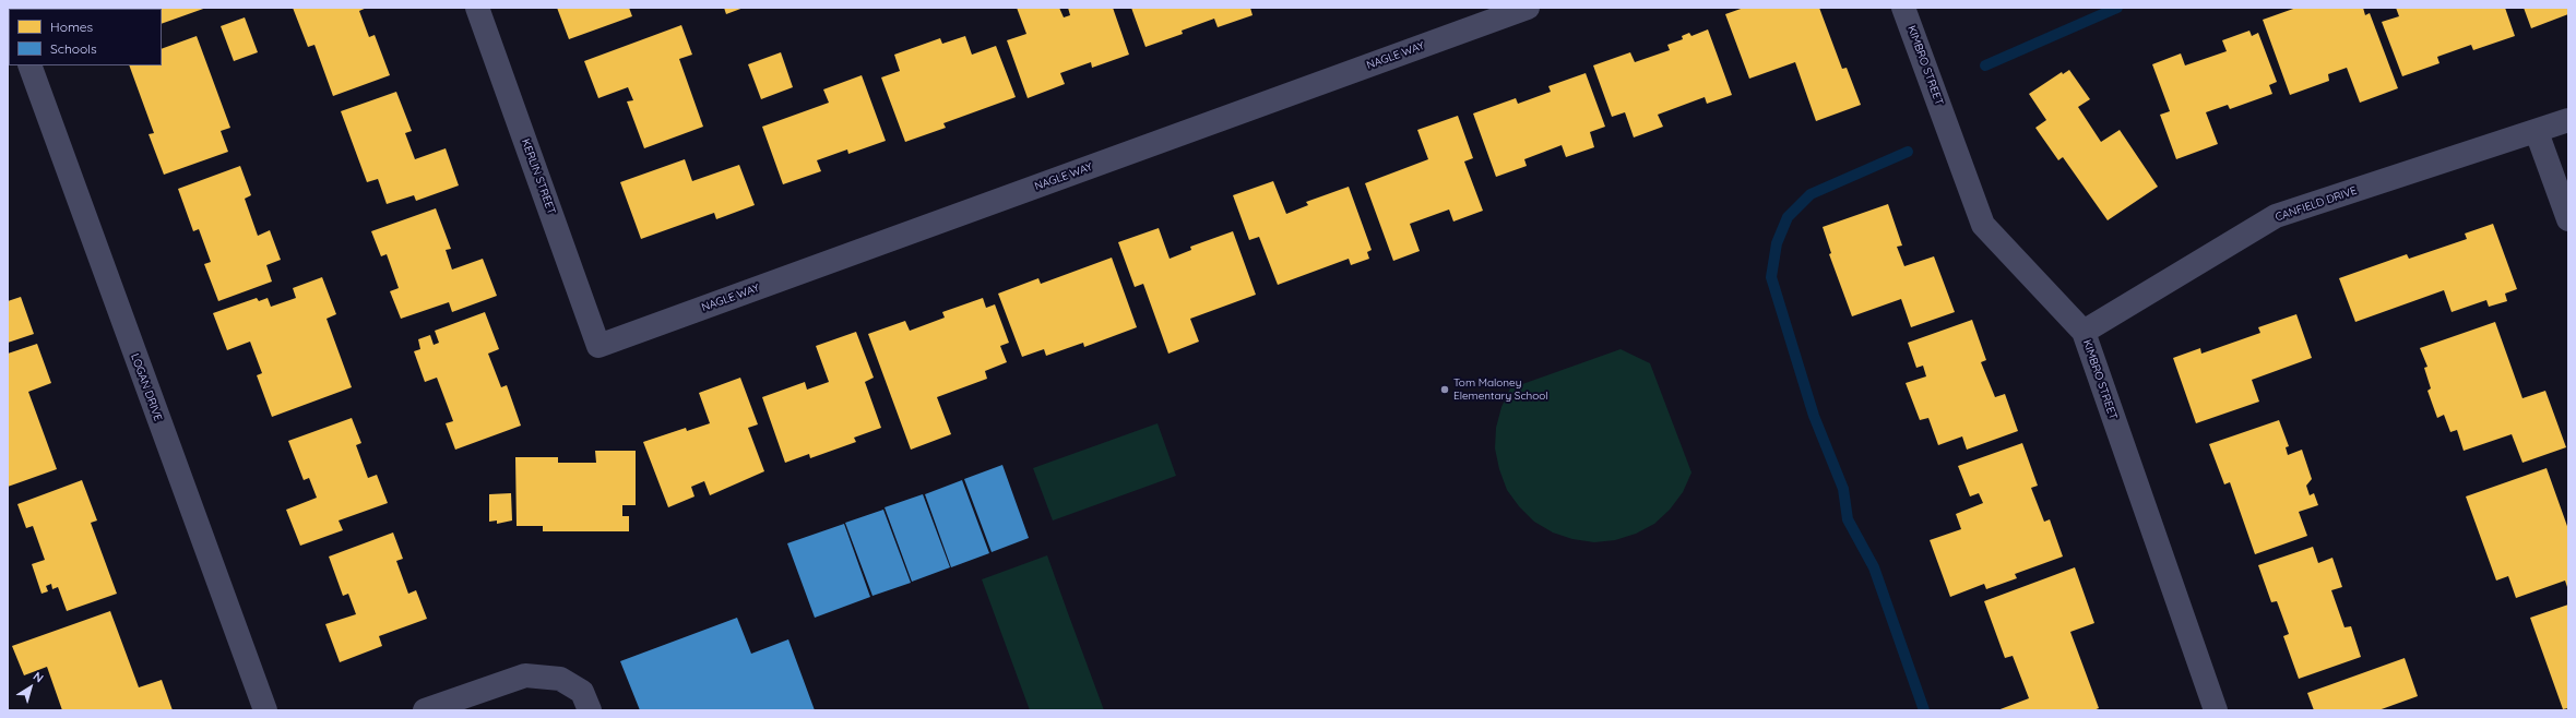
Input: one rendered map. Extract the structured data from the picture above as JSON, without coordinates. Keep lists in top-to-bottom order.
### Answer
{
  "streets": {
    "street": [
      "NAGLE WAY",
      "KIMBRO STREET",
      "KERLIN STREET",
      "CANFIELD DRIVE",
      "LOGAN DRIVE"
    ]
  },
  "crossings": [
    ["NAGLE WAY", "KERLIN STREET"],
    ["KIMBRO STREET", "CANFIELD DRIVE"]
  ],
  "places": ["Tom Maloney Elementary School"],
  "legend": ["Homes", "Schools"],
  "north": "top right"
}
